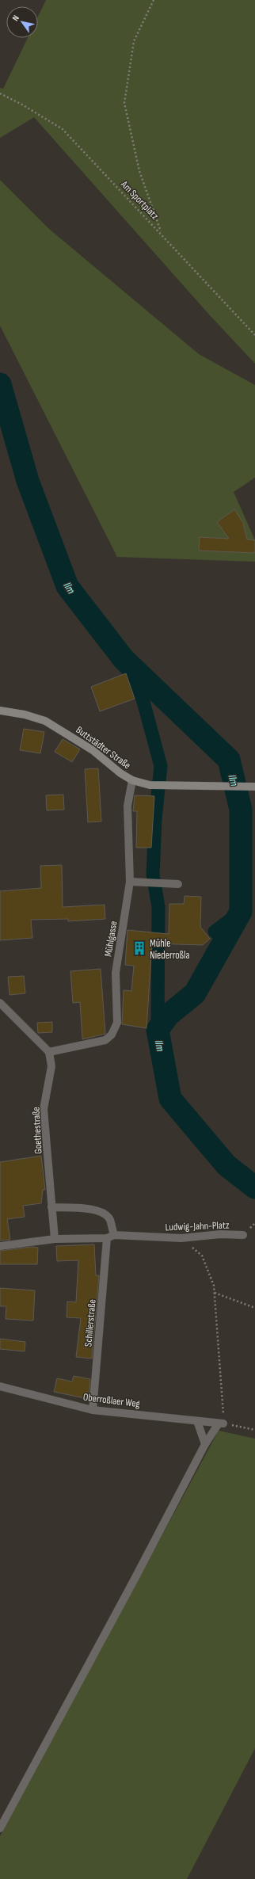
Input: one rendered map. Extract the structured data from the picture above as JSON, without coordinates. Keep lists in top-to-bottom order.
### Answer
{
  "streets": {
    "main road": ["Buttstädter Straße"],
    "street": [
      "Mühlgasse",
      "Goethestraße",
      "Ludwig-Jahn-Platz",
      "Schillerstraße",
      "Oberroßlaer Weg"
    ],
    "path": ["Am Sportplatz"]
  },
  "crossings": [
    ["Buttstädter Straße", "Mühlgasse"],
    ["Mühlgasse", "Goethestraße"],
    ["Goethestraße", "Ludwig-Jahn-Platz"],
    ["Ludwig-Jahn-Platz", "Schillerstraße"],
    ["Schillerstraße", "Oberroßlaer Weg"]
  ],
  "water": ["Ilm"],
  "places": {
    "building": ["Mühle Niederroßla"]
  },
  "north": "top left"
}
